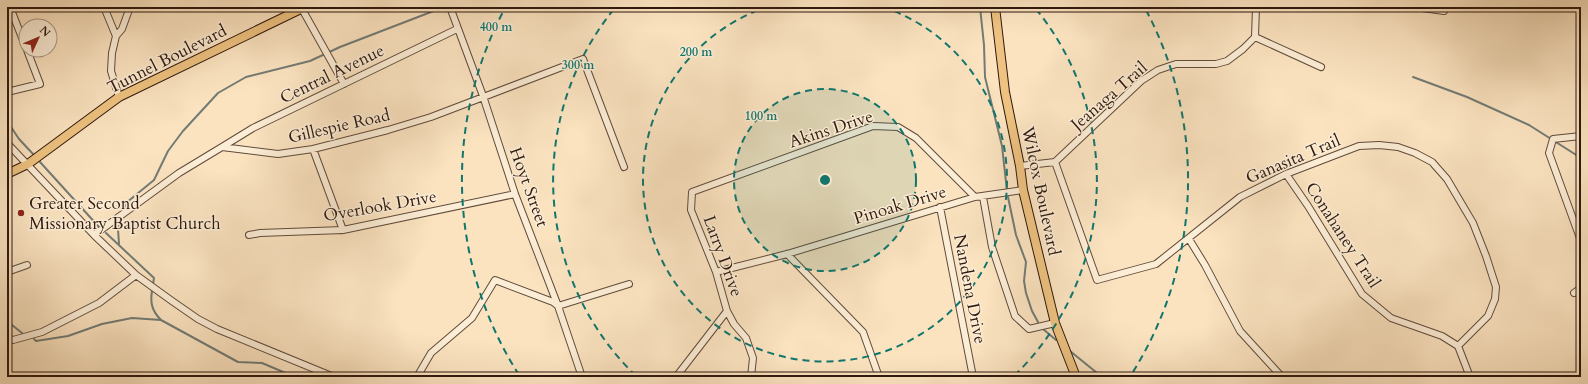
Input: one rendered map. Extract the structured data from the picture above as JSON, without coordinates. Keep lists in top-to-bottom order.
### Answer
{
  "streets": {
    "main road": ["Tunnel Boulevard", "Wilcox Boulevard"],
    "street": [
      "Central Avenue",
      "Jeanaga Trail",
      "Gillespie Road",
      "Akins Drive",
      "Ganasita Trail",
      "Hoyt Street",
      "Pinoak Drive",
      "Overlook Drive",
      "Conahaney Trail",
      "Larry Drive",
      "Nandena Drive"
    ]
  },
  "crossings": [
    ["Central Avenue", "Gillespie Road"],
    ["Central Avenue", "Hoyt Street"],
    ["Jeanaga Trail", "Ganasita Trail"],
    ["Gillespie Road", "Hoyt Street"],
    ["Akins Drive", "Pinoak Drive"],
    ["Akins Drive", "Larry Drive"],
    ["Ganasita Trail", "Conahaney Trail"],
    ["Hoyt Street", "Overlook Drive"],
    ["Wilcox Boulevard", "Pinoak Drive"],
    ["Pinoak Drive", "Larry Drive"],
    ["Pinoak Drive", "Nandena Drive"]
  ],
  "places": ["Greater Second Missionary Baptist Church"],
  "north": "top right",
  "rings": [
    "400 m",
    "200 m",
    "300 m",
    "100 m"
  ]
}
